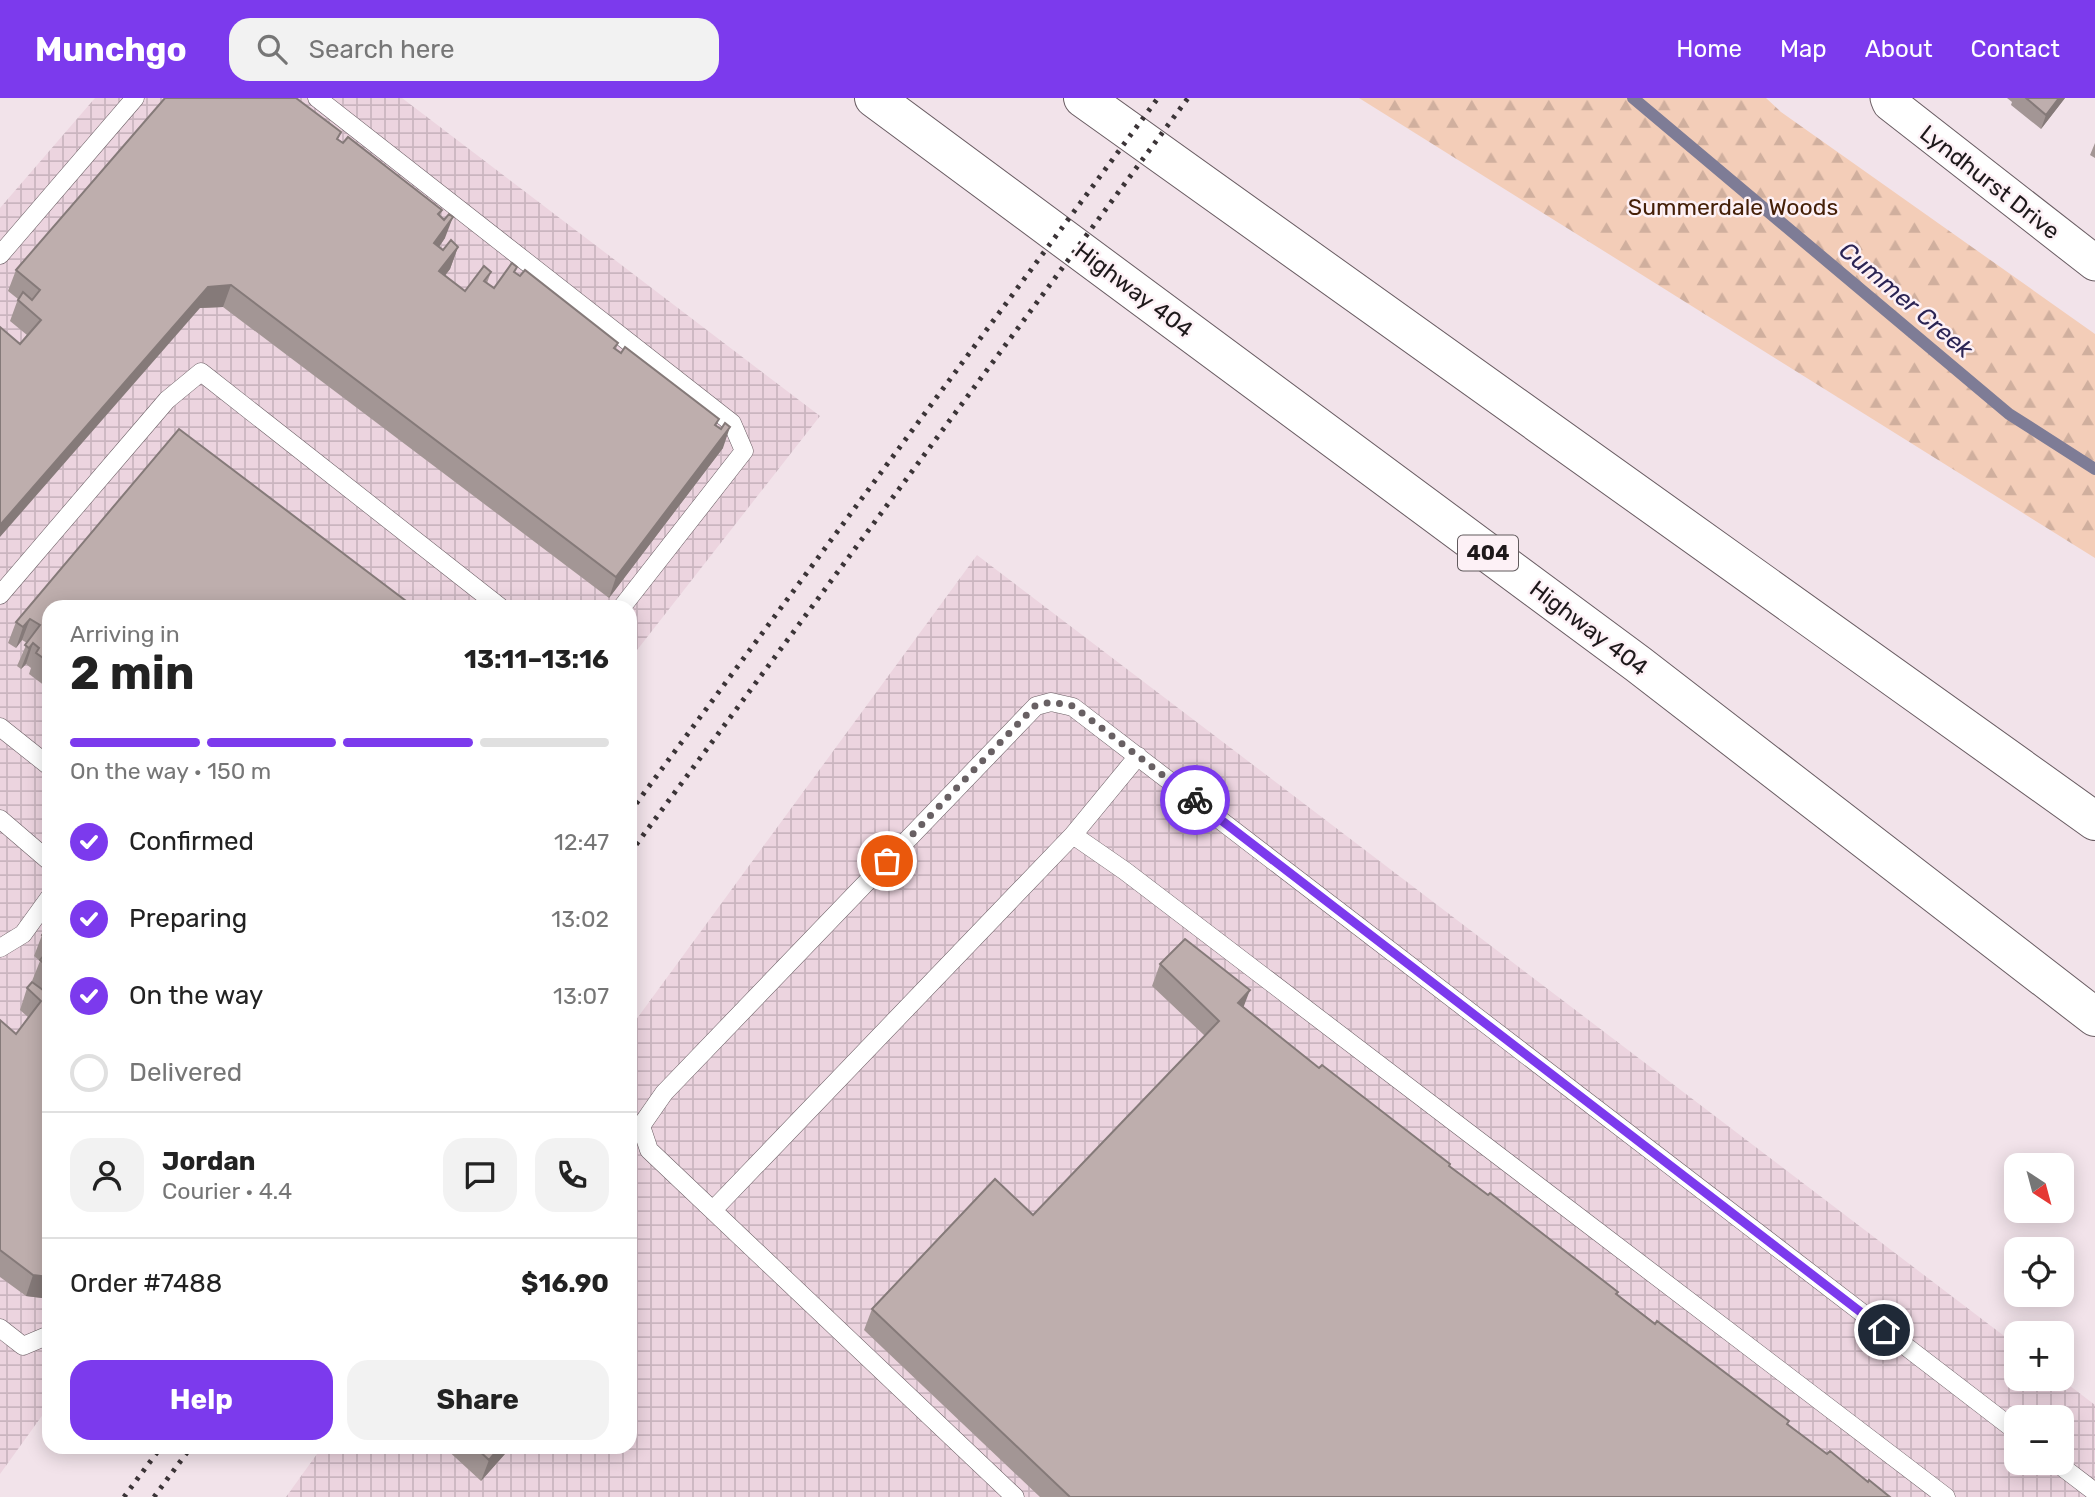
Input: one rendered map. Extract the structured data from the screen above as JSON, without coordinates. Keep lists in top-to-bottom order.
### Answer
{
  "streets": {
    "highway": ["Highway 404", "404"],
    "street": ["Lyndhurst Drive"]
  },
  "water": ["Cummer Creek"],
  "parks": ["Summerdale Woods"],
  "north": "bottom right",
  "page": {
    "header": "Munchgo",
    "search": "Search here",
    "nav": [
      "Home",
      "Map",
      "About",
      "Contact"
    ],
    "heading": ["2 min", "Arriving in", "13:11–13:16"],
    "panel": [
      "Jordan",
      "Courier · 4.4",
      "Order #7488",
      "$16.90"
    ],
    "bar": "On the way · 150 m",
    "list": [
      ["Confirmed", "12:47"],
      ["Preparing", "13:02"],
      ["On the way", "13:07"],
      "Delivered"
    ],
    "map_buttons": ["+", "−"],
    "buttons": ["Help", "Share"]
  }
}
